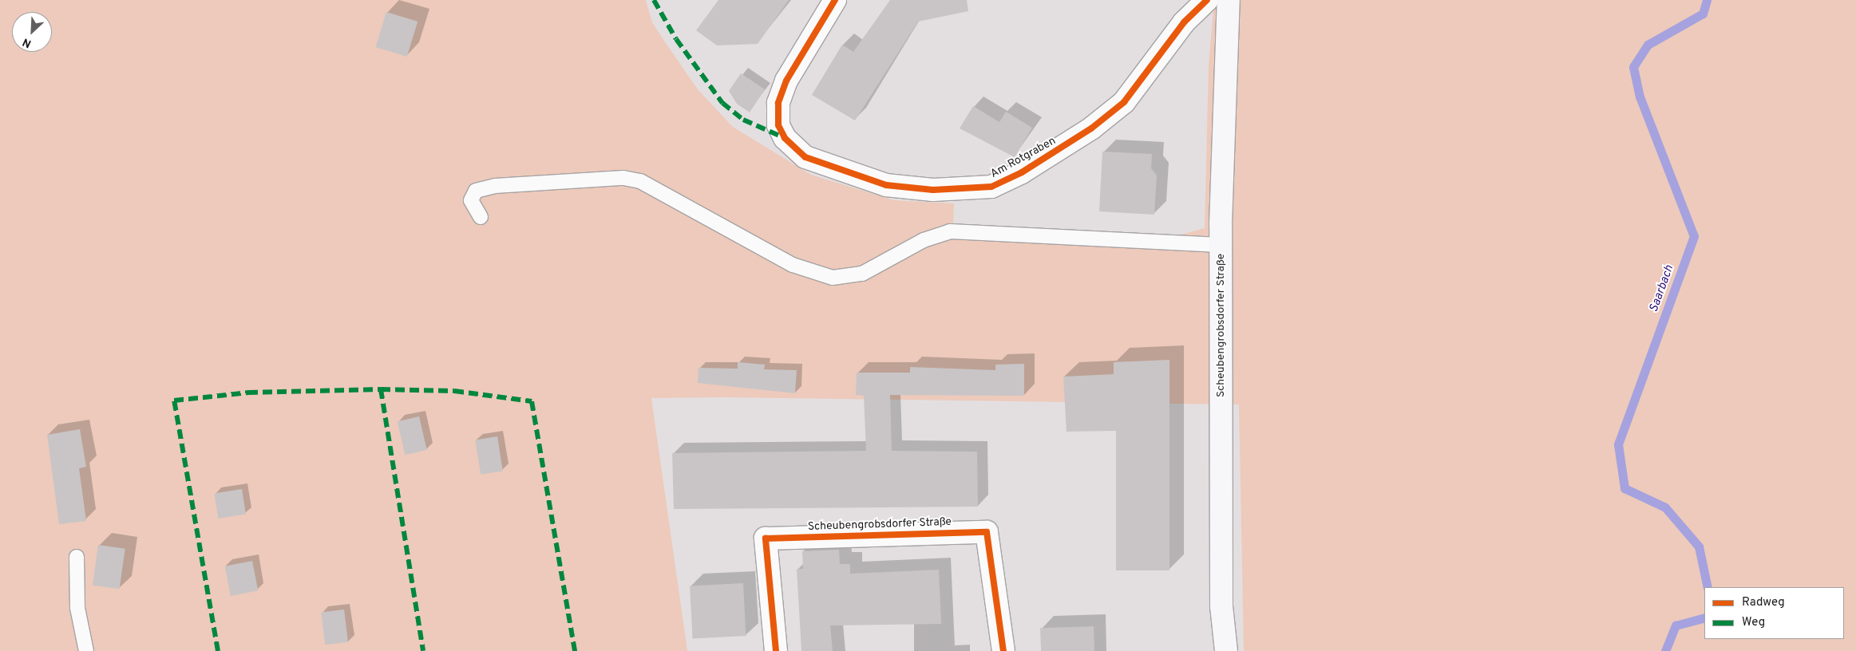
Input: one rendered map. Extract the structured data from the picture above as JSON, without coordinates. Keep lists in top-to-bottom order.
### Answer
{
  "streets": {
    "main road": ["Scheubengrobsdorfer Straße"],
    "street": ["Am Rotgraben"]
  },
  "water": ["Saarbach"],
  "legend": ["Radweg", "Weg"],
  "north": "bottom left"
}
